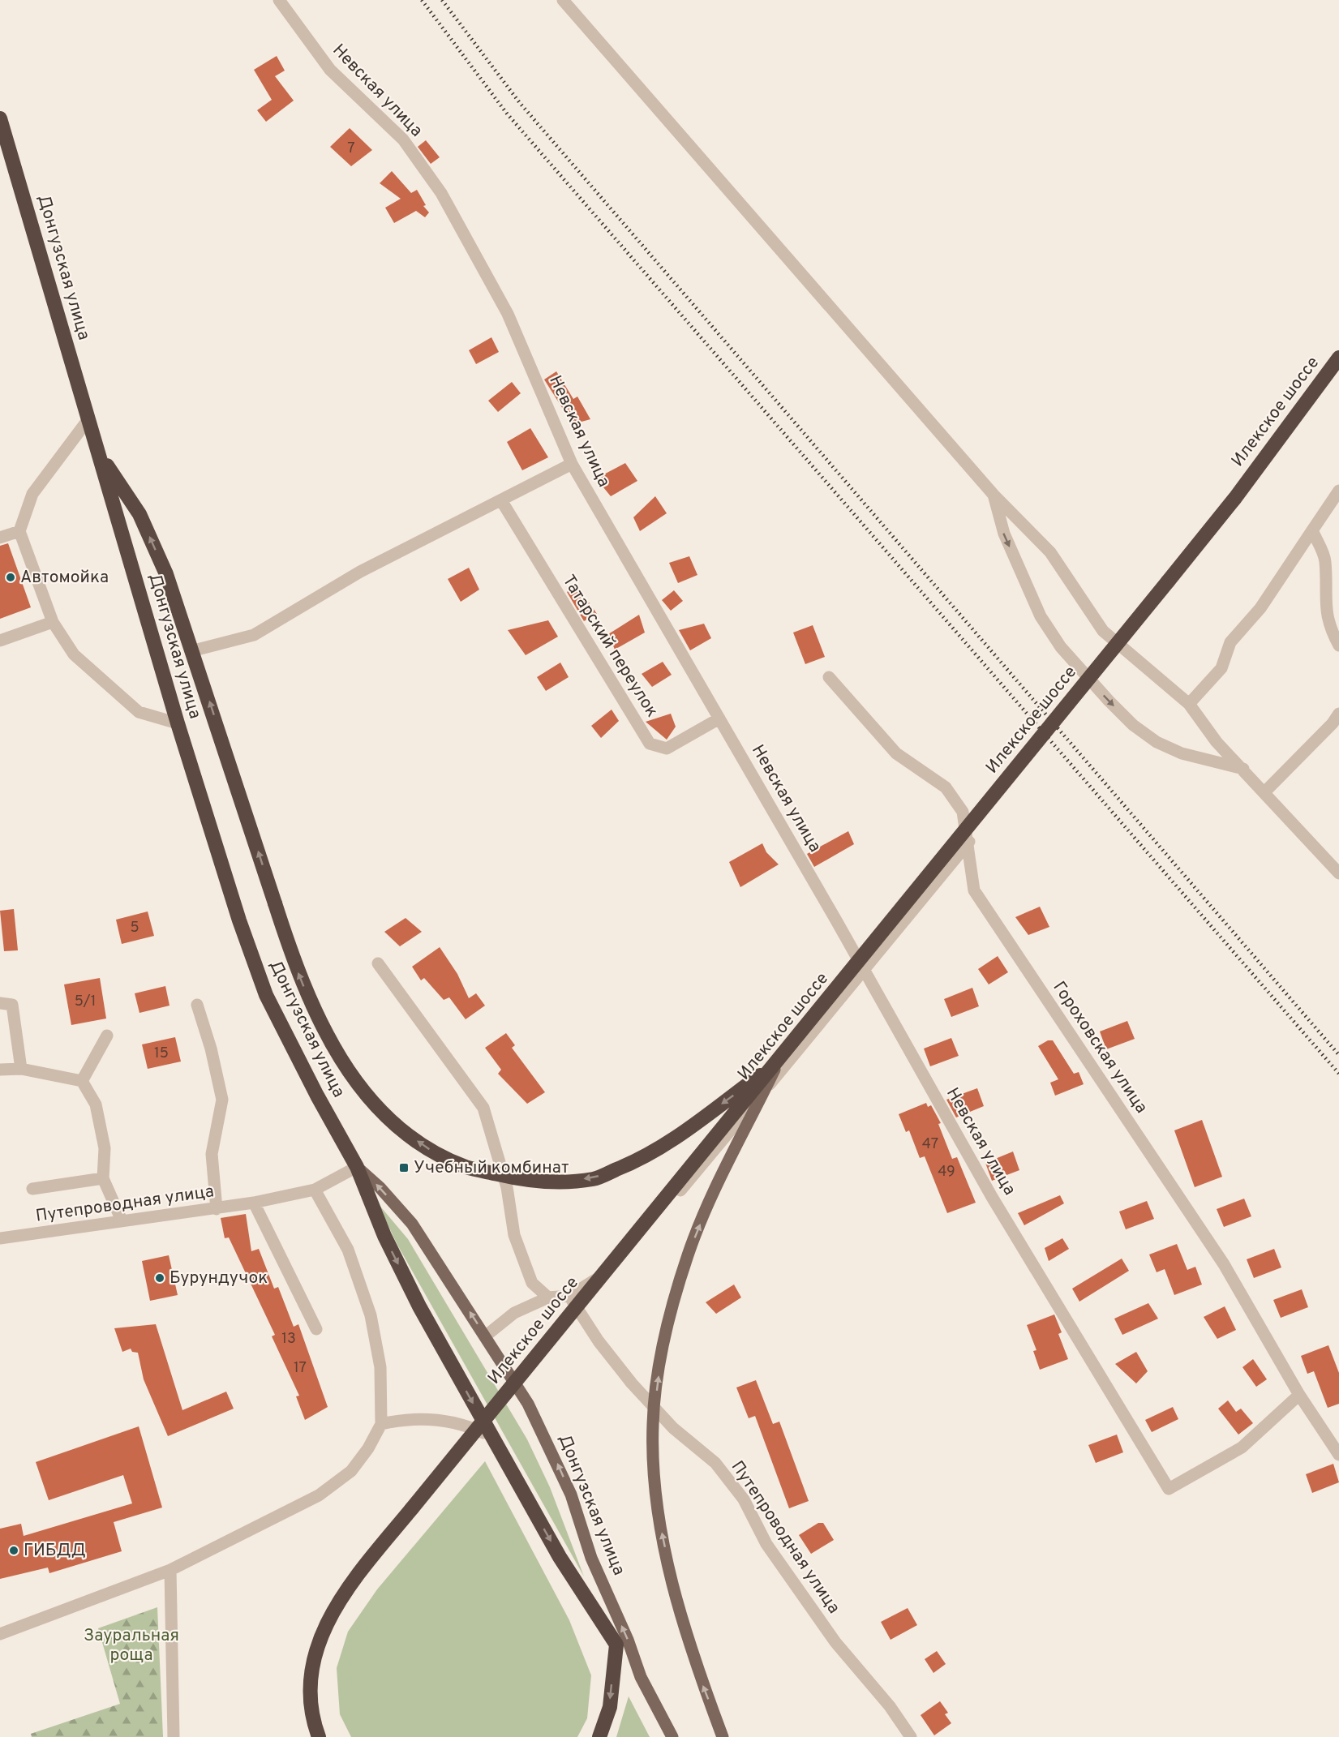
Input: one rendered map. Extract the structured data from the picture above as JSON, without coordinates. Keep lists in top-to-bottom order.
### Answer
{
  "streets": {
    "highway": ["Донгузская улица", "Илекское шоссе"],
    "street": [
      "Невская улица",
      "Татарский переулок",
      "Гороховская улица",
      "Путепроводная улица"
    ]
  },
  "crossings": [
    ["Невская улица", "Татарский переулок"],
    ["Невская улица", "Гороховская улица"],
    ["Донгузская улица", "Путепроводная улица"]
  ],
  "parks": ["Зауральная роща"],
  "places": {
    "other": ["Автомойка", "Бурундучок", "ГИБДД"],
    "transit": ["Учебный комбинат"]
  },
  "house_numbers": [
    "7",
    "5",
    "5/1",
    "15",
    "47",
    "49",
    "13",
    "17"
  ]
}
